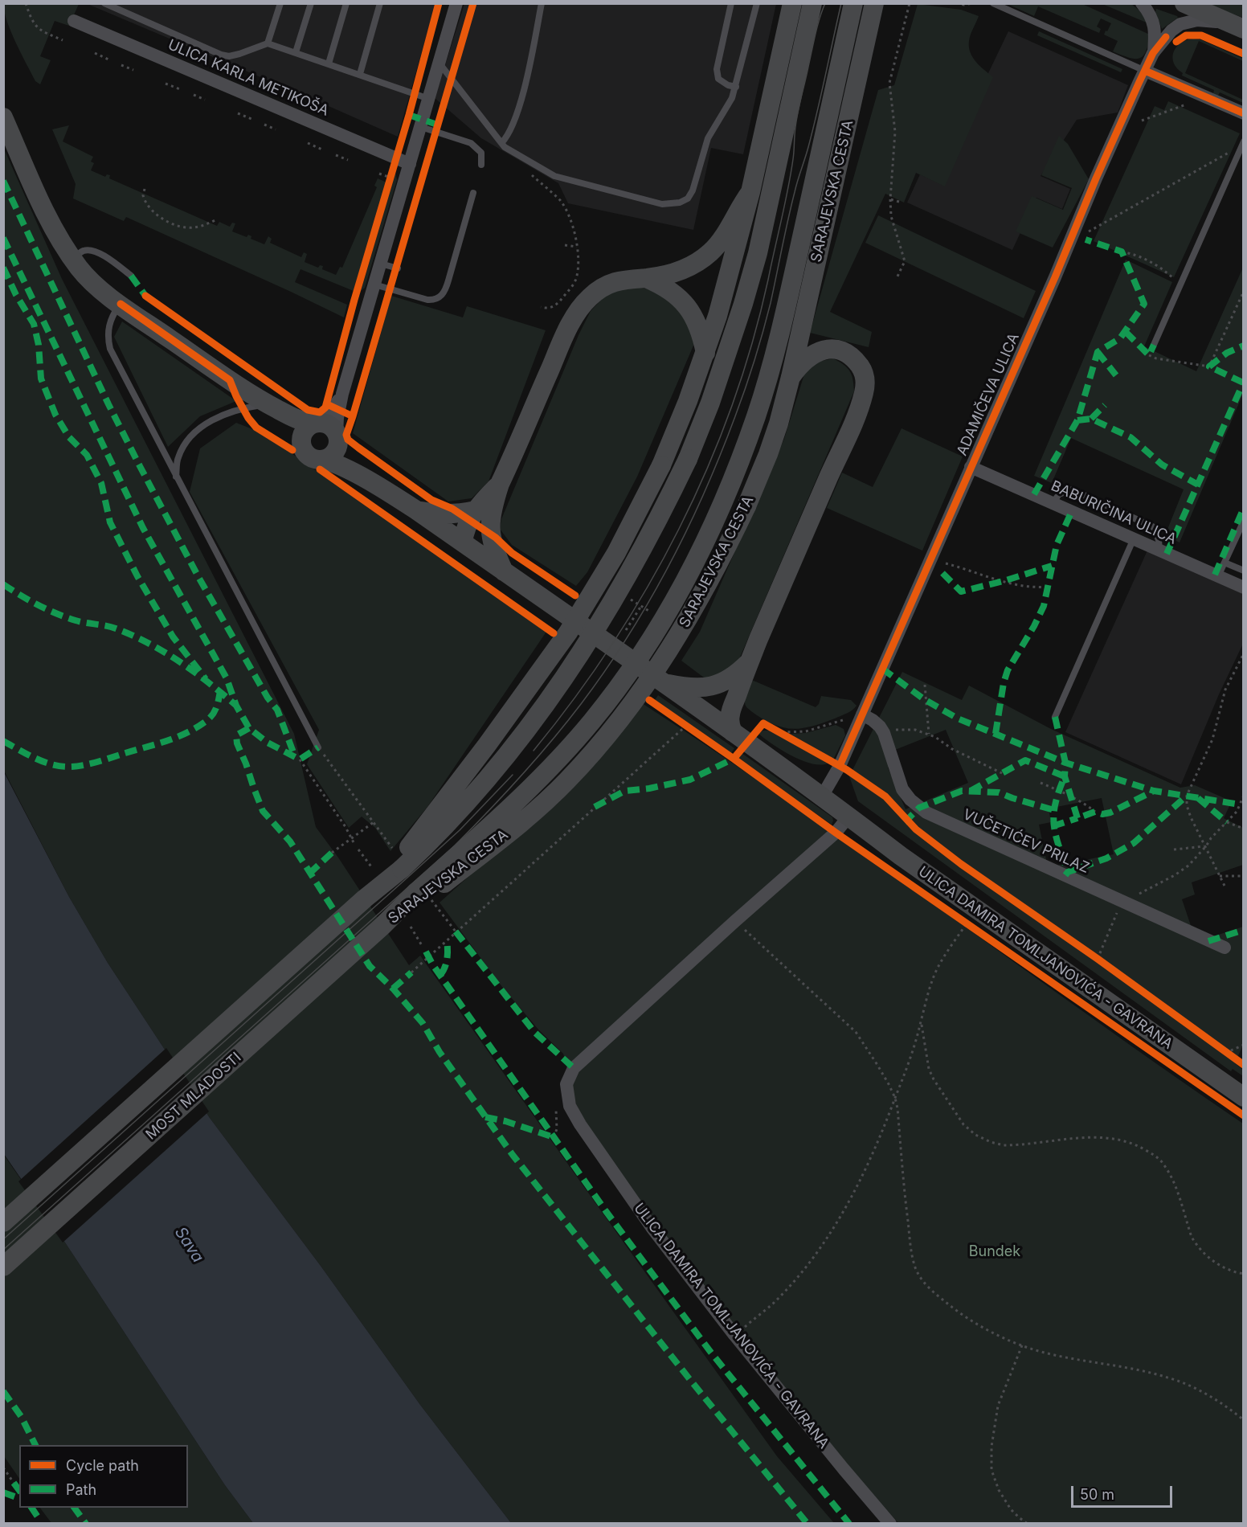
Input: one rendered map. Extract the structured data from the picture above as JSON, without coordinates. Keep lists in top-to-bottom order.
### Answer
{
  "streets": {
    "main road": ["SARAJEVSKA CESTA", "ULICA DAMIRA TOMLJANOVIĆA - GAVRANA", "MOST MLADOSTI"],
    "street": [
      "ULICA KARLA METIKOŠA",
      "ADAMIČEVA ULICA",
      "BABURIČINA ULICA",
      "VUČETIĆEV PRILAZ"
    ]
  },
  "crossings": [
    ["SARAJEVSKA CESTA", "MOST MLADOSTI"],
    ["ADAMIČEVA ULICA", "BABURIČINA ULICA"],
    ["ADAMIČEVA ULICA", "VUČETIĆEV PRILAZ"],
    ["ADAMIČEVA ULICA", "ULICA DAMIRA TOMLJANOVIĆA - GAVRANA"]
  ],
  "water": ["Sava"],
  "parks": ["Bundek"],
  "legend": ["Cycle path", "Path"],
  "scale_bar": "50 m"
}
